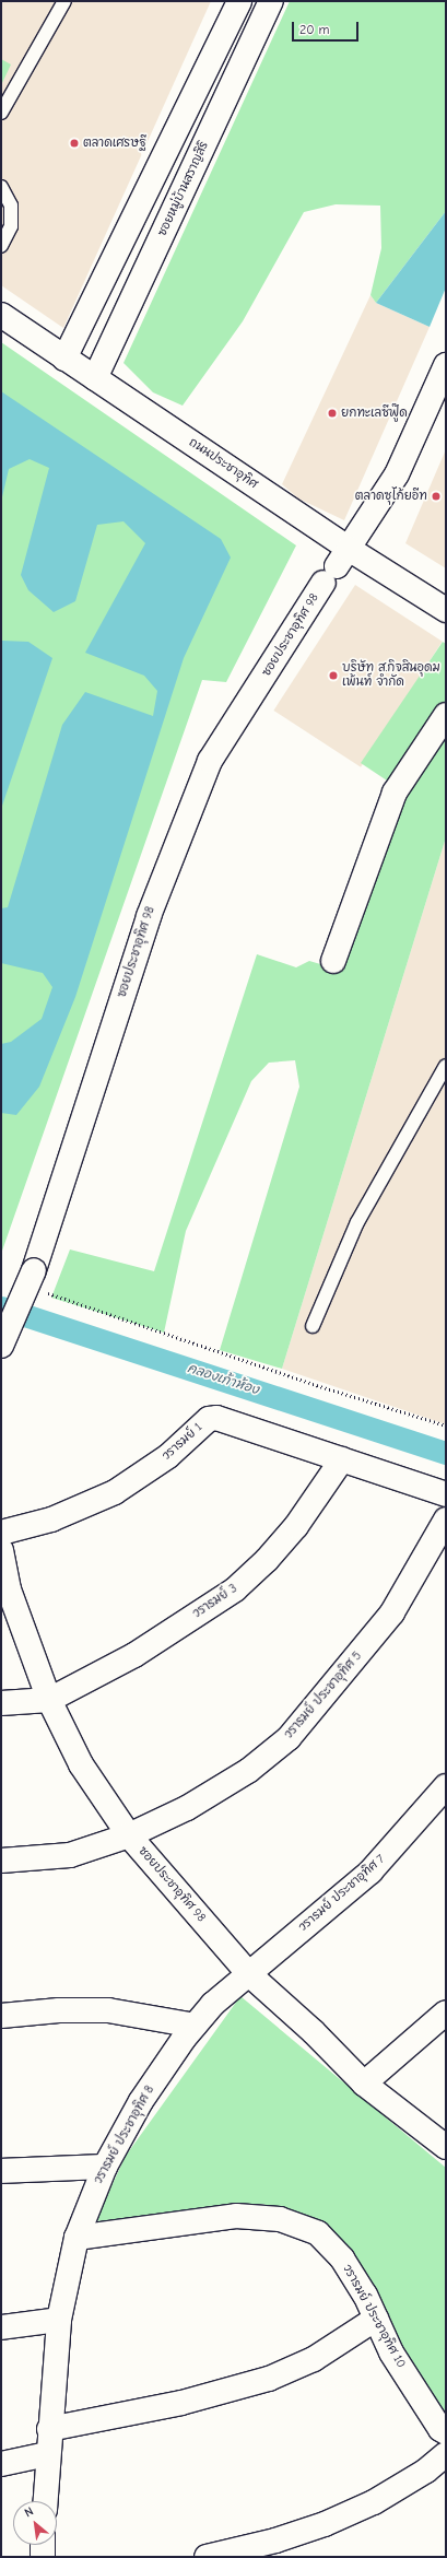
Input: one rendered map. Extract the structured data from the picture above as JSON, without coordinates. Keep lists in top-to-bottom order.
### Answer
{
  "streets": {
    "street": [
      "ซอยหมู่บ้านสราญสิริ",
      "ถนนประชาอุทิศ",
      "ซอยประชาอุทิศ 98",
      "วรารมย์ 1",
      "วรารมย์ 3",
      "วรารมย์ ประชาอุทิศ 5",
      "วรารมย์ ประชาอุทิศ 7",
      "วรารมย์ ประชาอุทิศ 8",
      "วรารมย์ ประชาอุทิศ 10"
    ]
  },
  "crossings": [
    ["ซอยหมู่บ้านสราญสิริ", "ถนนประชาอุทิศ"],
    ["ถนนประชาอุทิศ", "ซอยประชาอุทิศ 98"],
    ["ซอยประชาอุทิศ 98", "วรารมย์ 3"],
    ["ซอยประชาอุทิศ 98", "วรารมย์ ประชาอุทิศ 5"],
    ["ซอยประชาอุทิศ 98", "วรารมย์ ประชาอุทิศ 7"],
    ["ซอยประชาอุทิศ 98", "วรารมย์ ประชาอุทิศ 8"],
    ["วรารมย์ 1", "วรารมย์ 3"],
    ["วรารมย์ ประชาอุทิศ 7", "วรารมย์ ประชาอุทิศ 8"],
    ["วรารมย์ ประชาอุทิศ 8", "วรารมย์ ประชาอุทิศ 10"]
  ],
  "water": ["คลองเก้าห้อง"],
  "places": [
    "ตลาดเศรษฐี",
    "ยกทะเลซีฟู๊ด",
    "ตลาดซุโก้ยอีท",
    "บริษัท ส.กิจสินอุดม เพ้นท์ จำกัด"
  ],
  "scale_bar": "20 m",
  "north": "top left"
}
